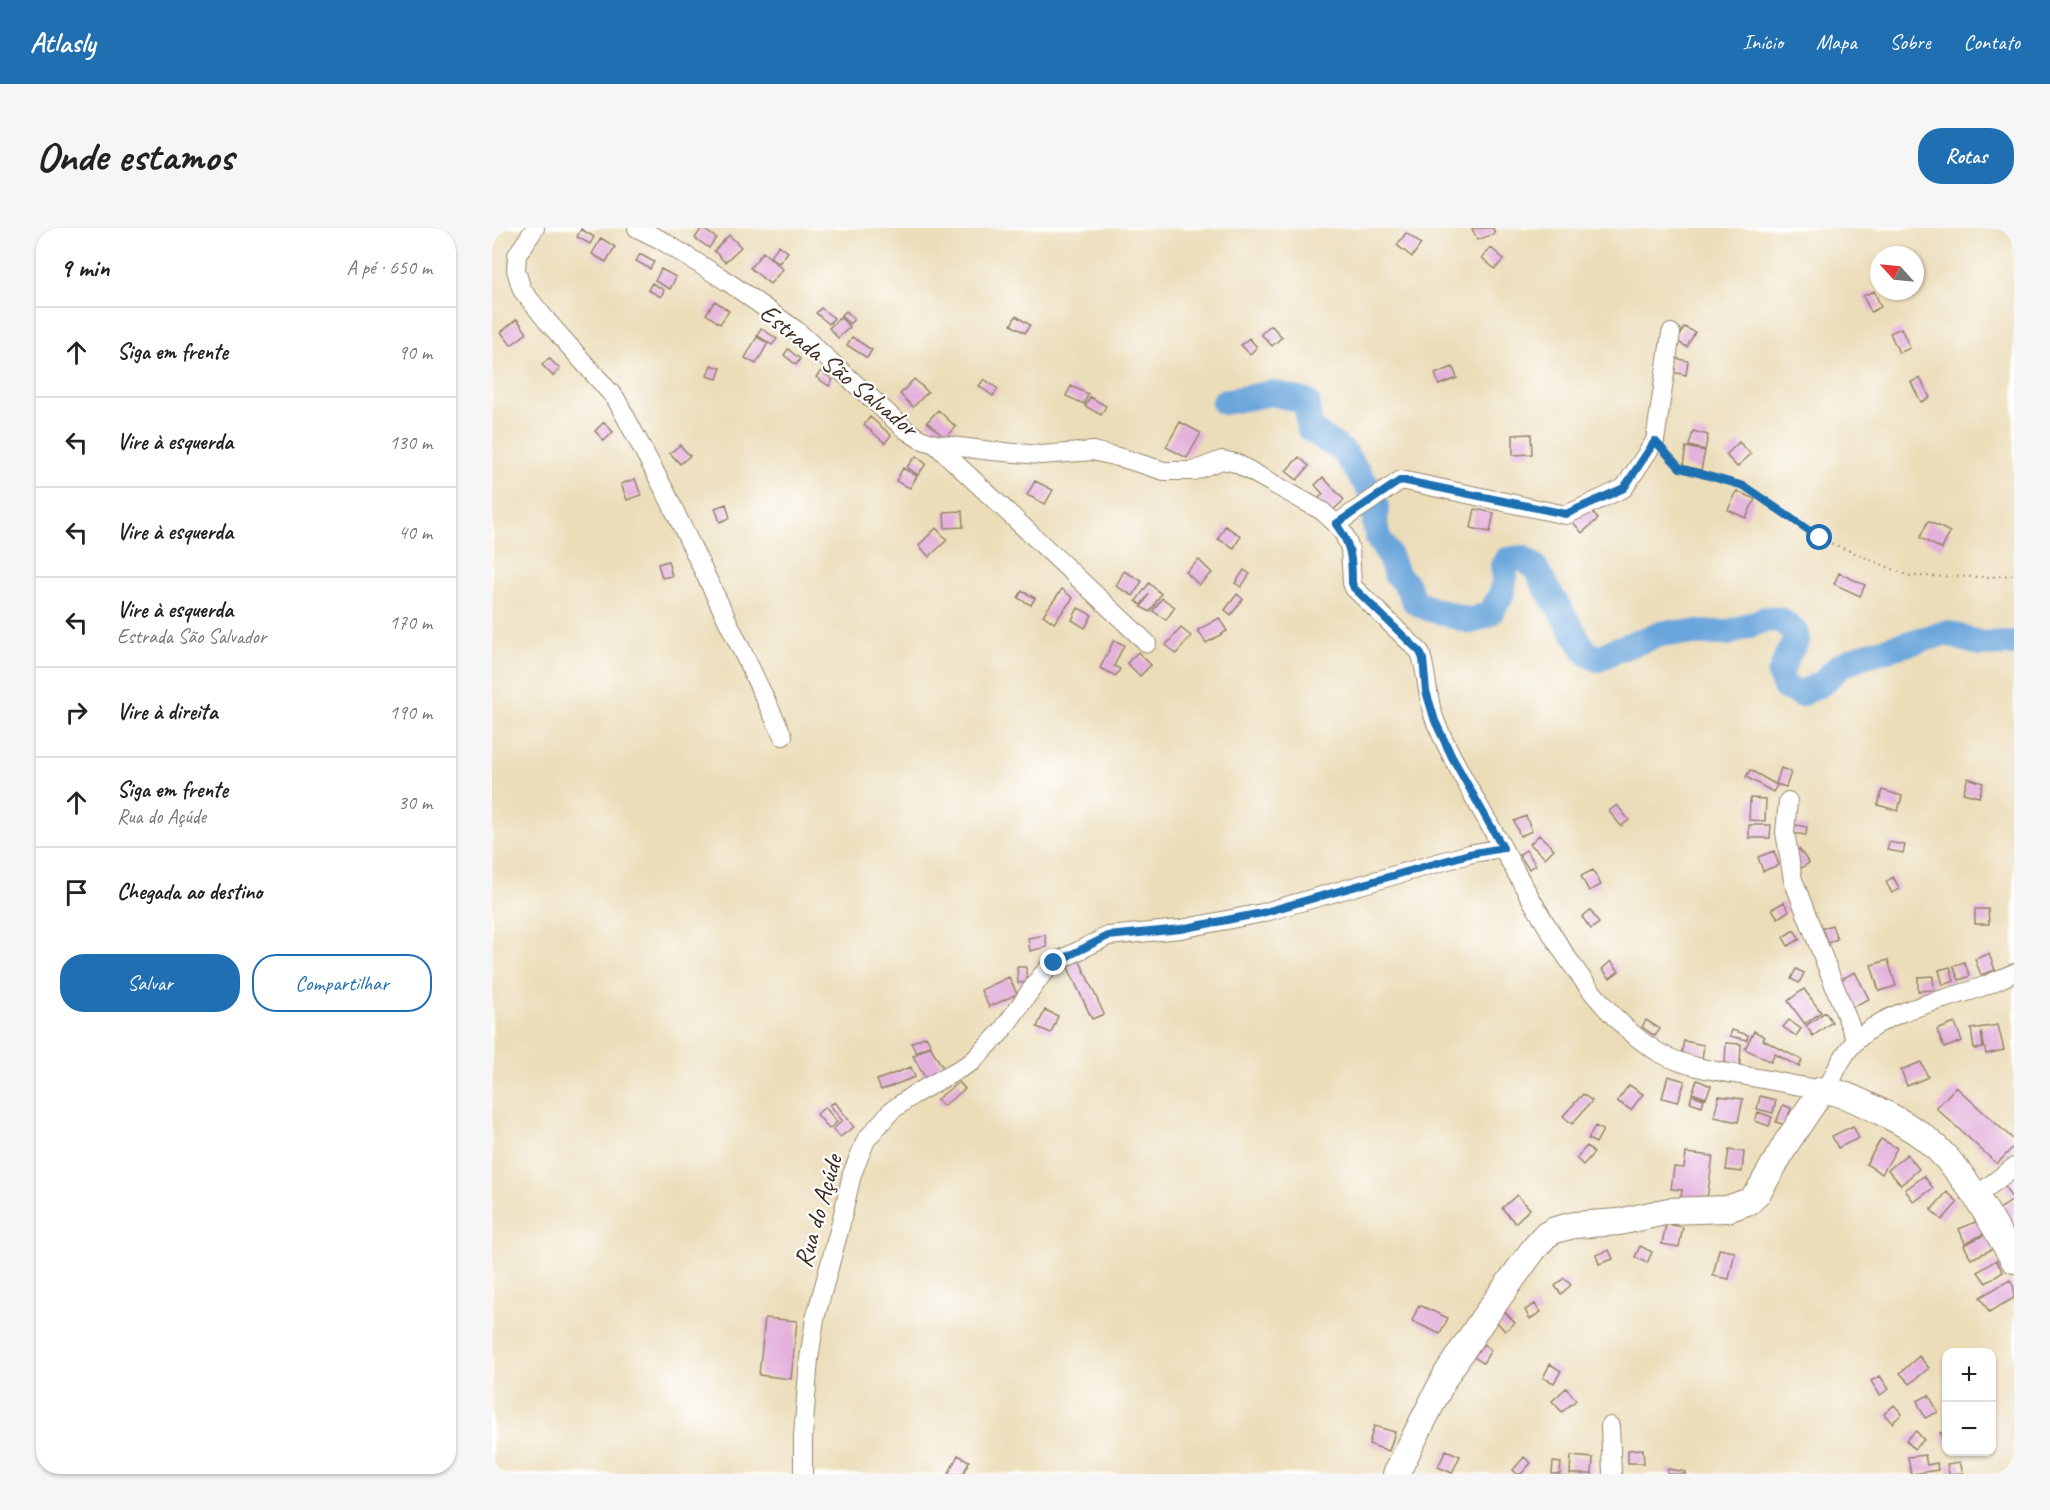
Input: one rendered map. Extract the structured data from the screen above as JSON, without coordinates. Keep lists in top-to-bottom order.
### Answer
{
  "streets": {
    "street": ["Estrada São Salvador", "Rua do Açúde"]
  },
  "crossings": [
    ["Estrada São Salvador", "Rua do Açúde"]
  ],
  "north": "top left",
  "page": {
    "header": "Atlasly",
    "nav": [
      "Início",
      "Mapa",
      "Sobre",
      "Contato"
    ],
    "buttons": [
      "Rotas",
      ["Salvar", "Compartilhar"]
    ],
    "title": "Onde estamos",
    "heading": ["9 min", "A pé · 650 m"],
    "list": [
      ["Siga em frente", "90 m"],
      ["Vire à esquerda", "130 m"],
      ["Vire à esquerda", "40 m"],
      ["Vire à esquerda", "Estrada São Salvador", "170 m"],
      ["Vire à direita", "190 m"],
      ["Siga em frente", "Rua do Açúde", "30 m"],
      "Chegada ao destino"
    ],
    "map_buttons": ["+", "−"]
  }
}
